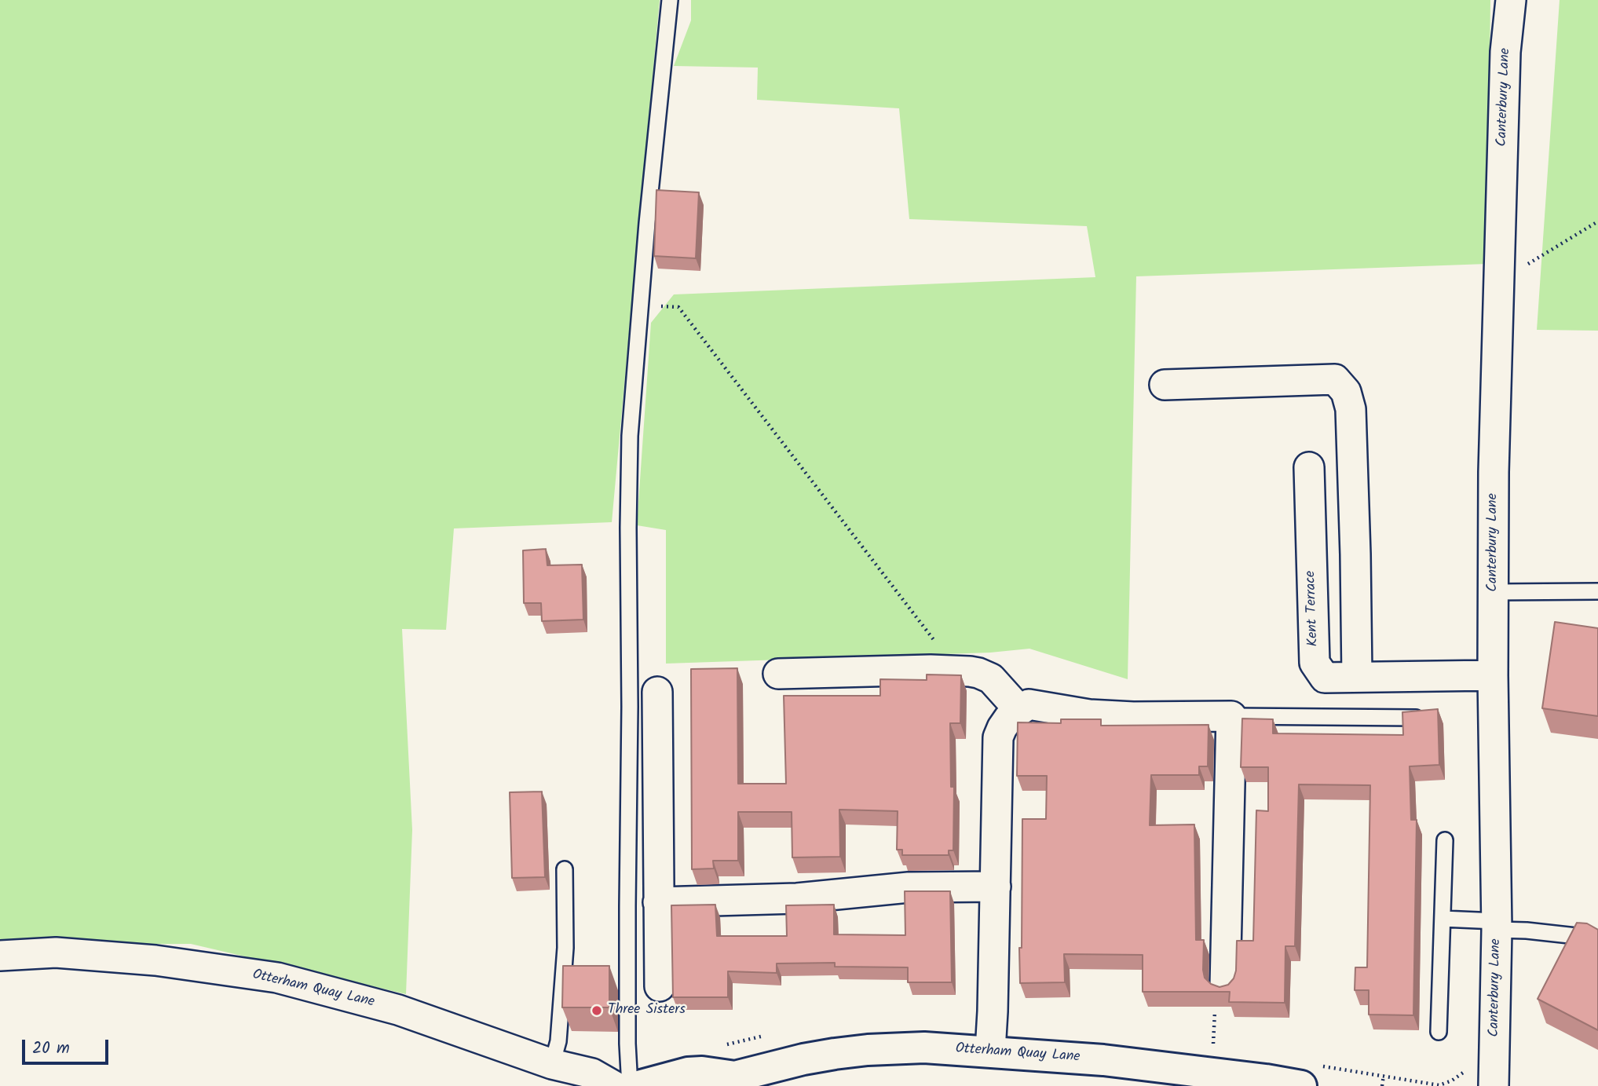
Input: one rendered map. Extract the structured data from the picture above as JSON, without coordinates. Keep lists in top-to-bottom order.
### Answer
{
  "streets": {
    "street": ["Canterbury Lane", "Kent Terrace", "Otterham Quay Lane"]
  },
  "crossings": [
    ["Canterbury Lane", "Kent Terrace"]
  ],
  "places": ["Three Sisters"],
  "scale_bar": "20 m"
}
